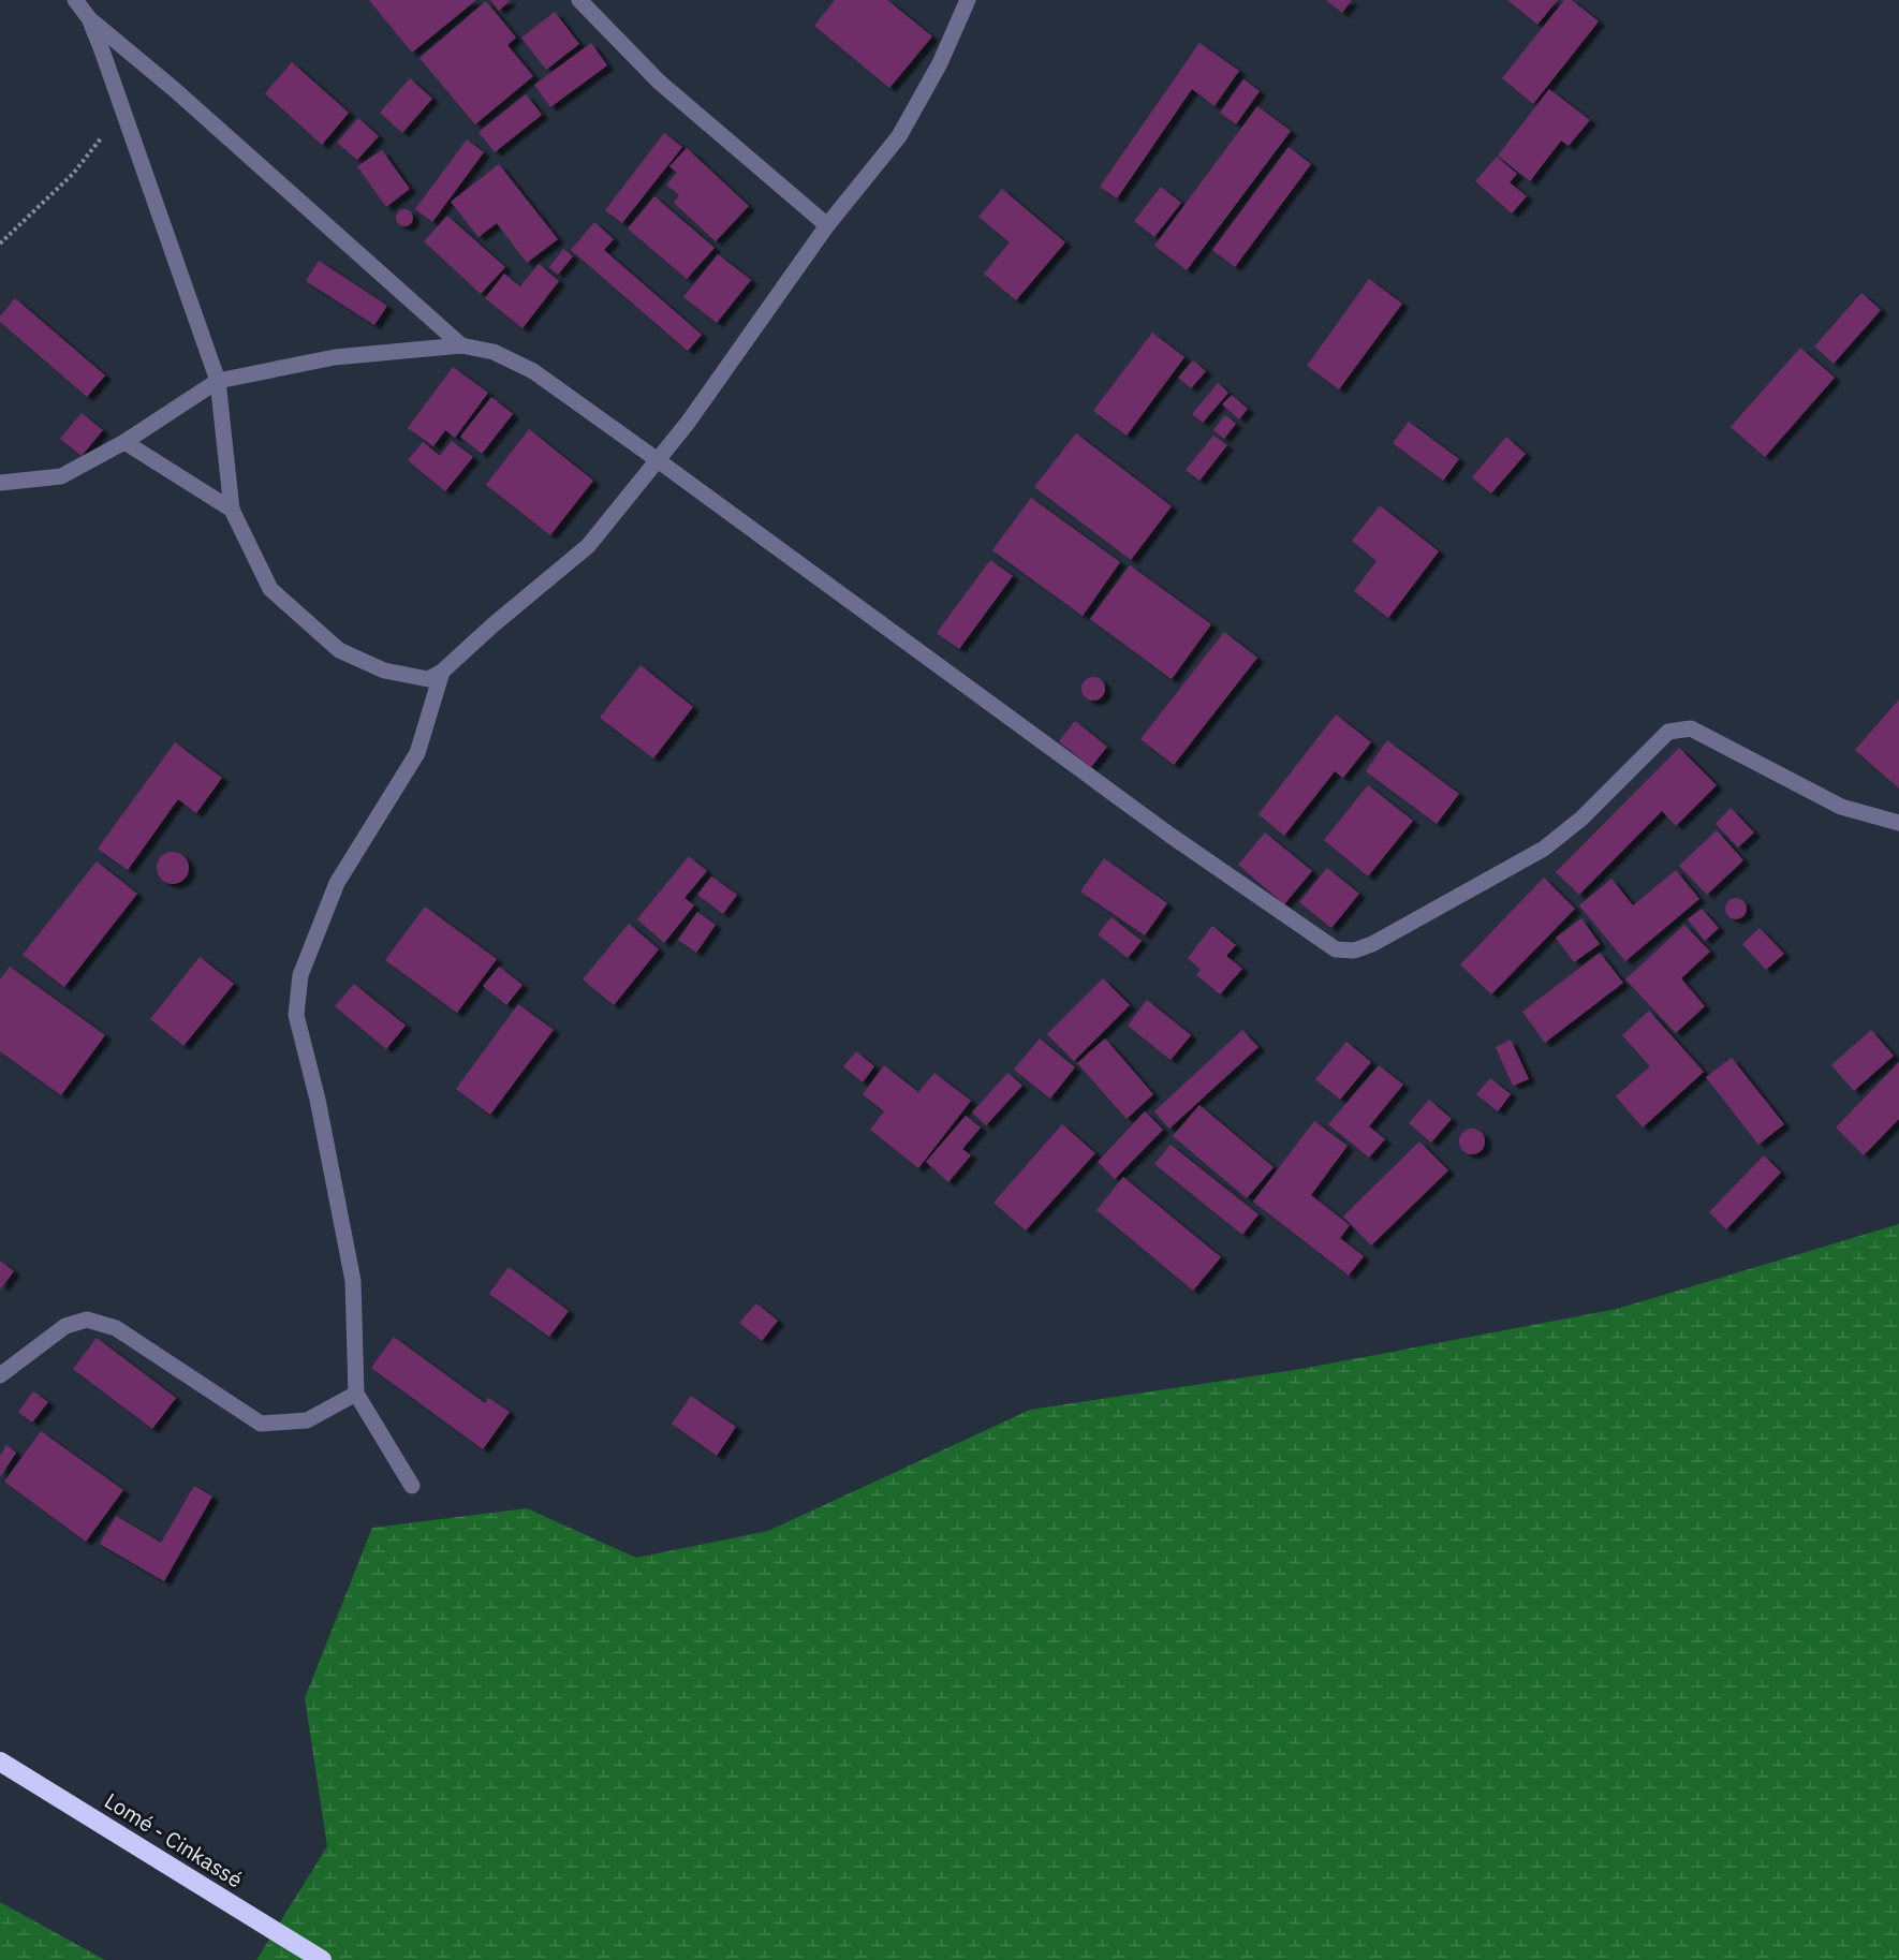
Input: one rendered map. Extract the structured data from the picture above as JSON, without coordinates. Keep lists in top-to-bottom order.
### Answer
{
  "streets": {
    "highway": ["Lomé - Cinkassé"]
  }
}
